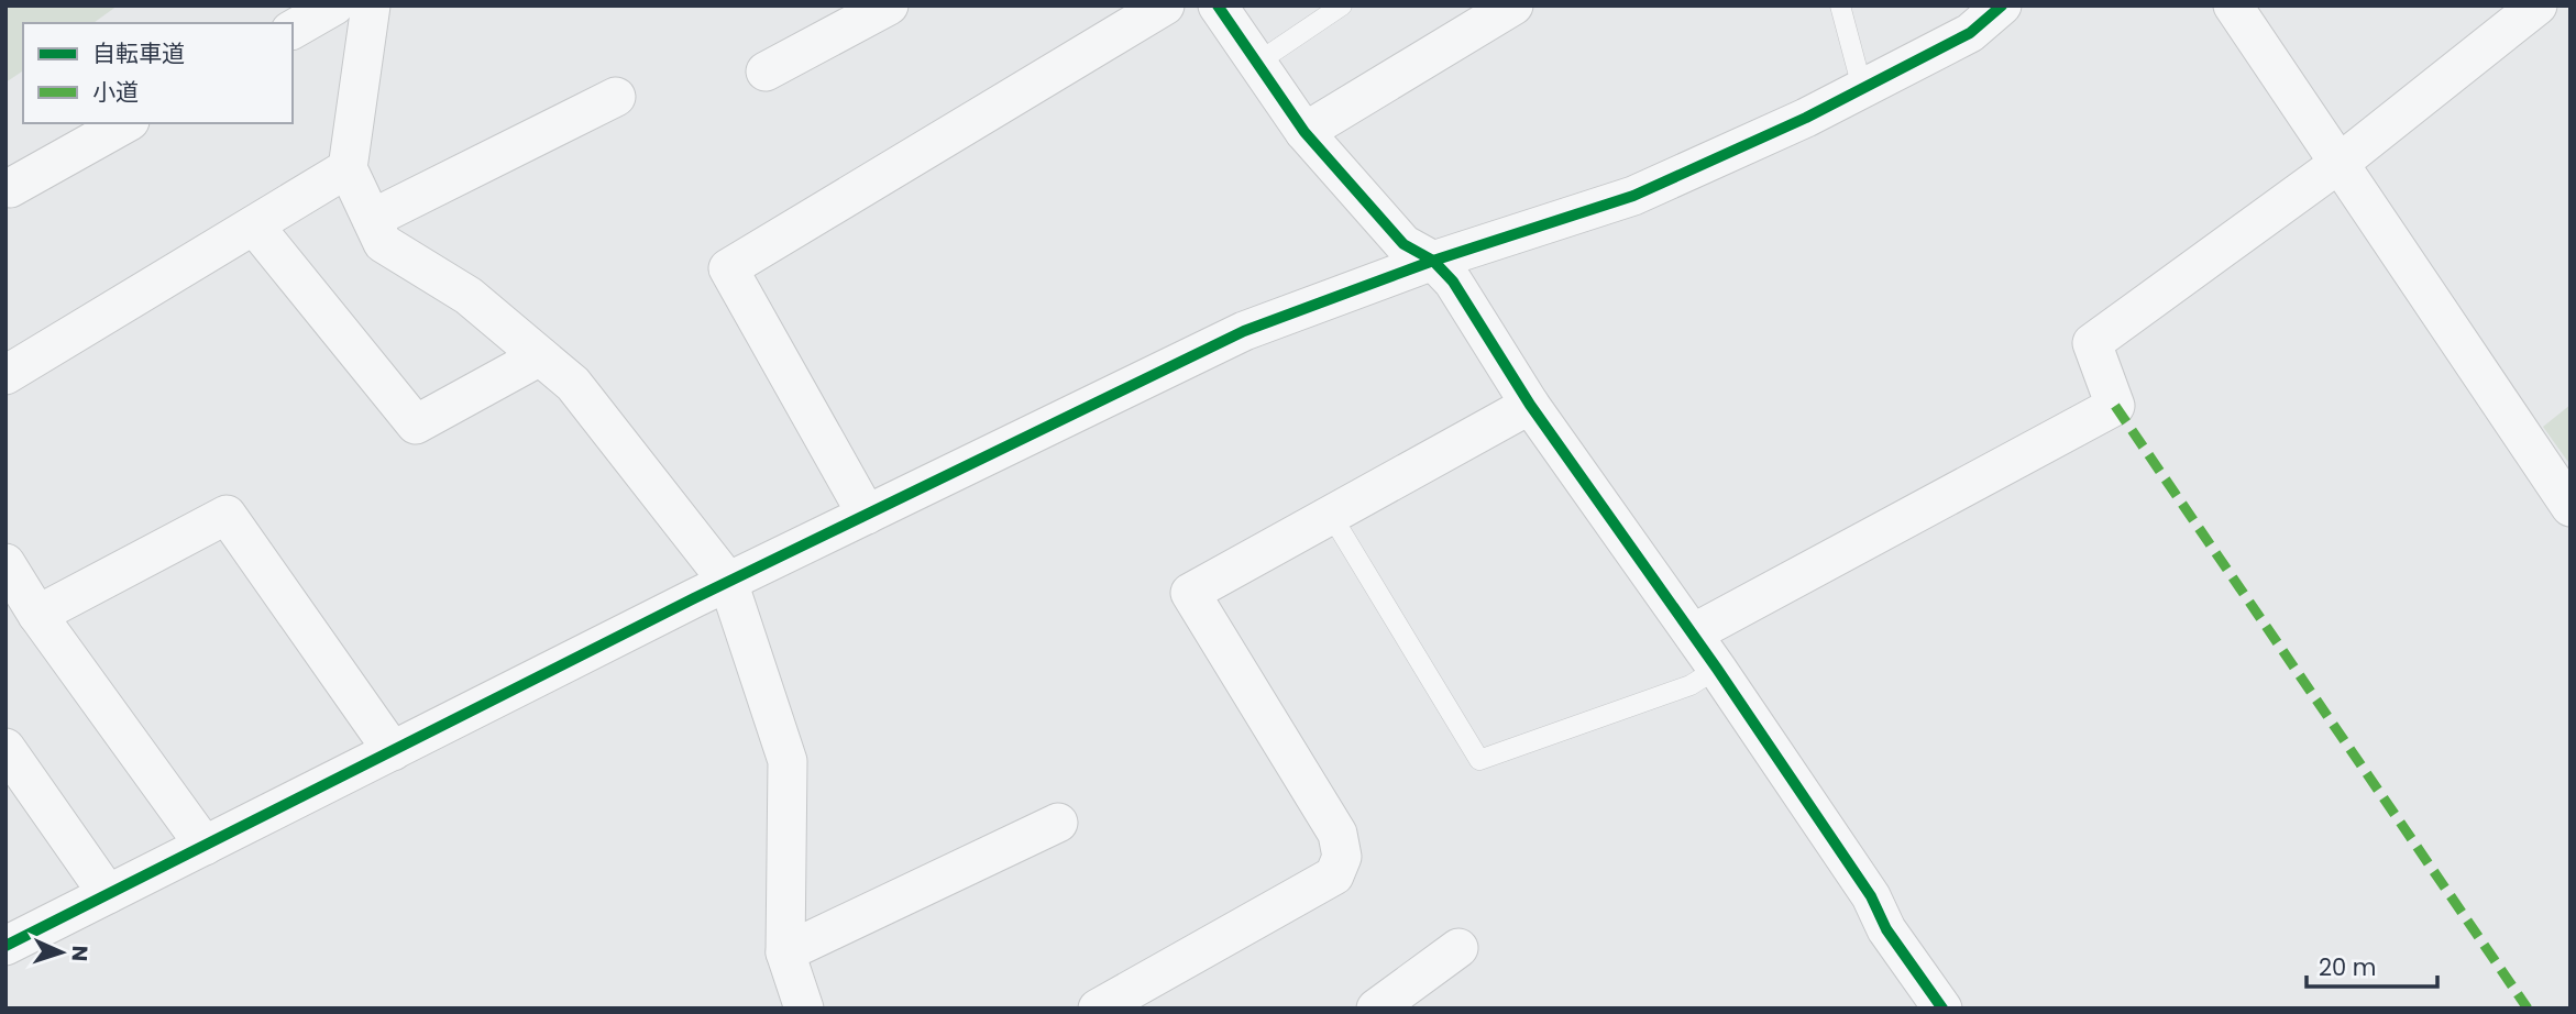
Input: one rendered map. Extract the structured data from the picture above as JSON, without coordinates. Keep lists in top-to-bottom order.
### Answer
{
  "legend": ["自転車道", "小道"],
  "scale_bar": "20 m",
  "north": "right"
}
